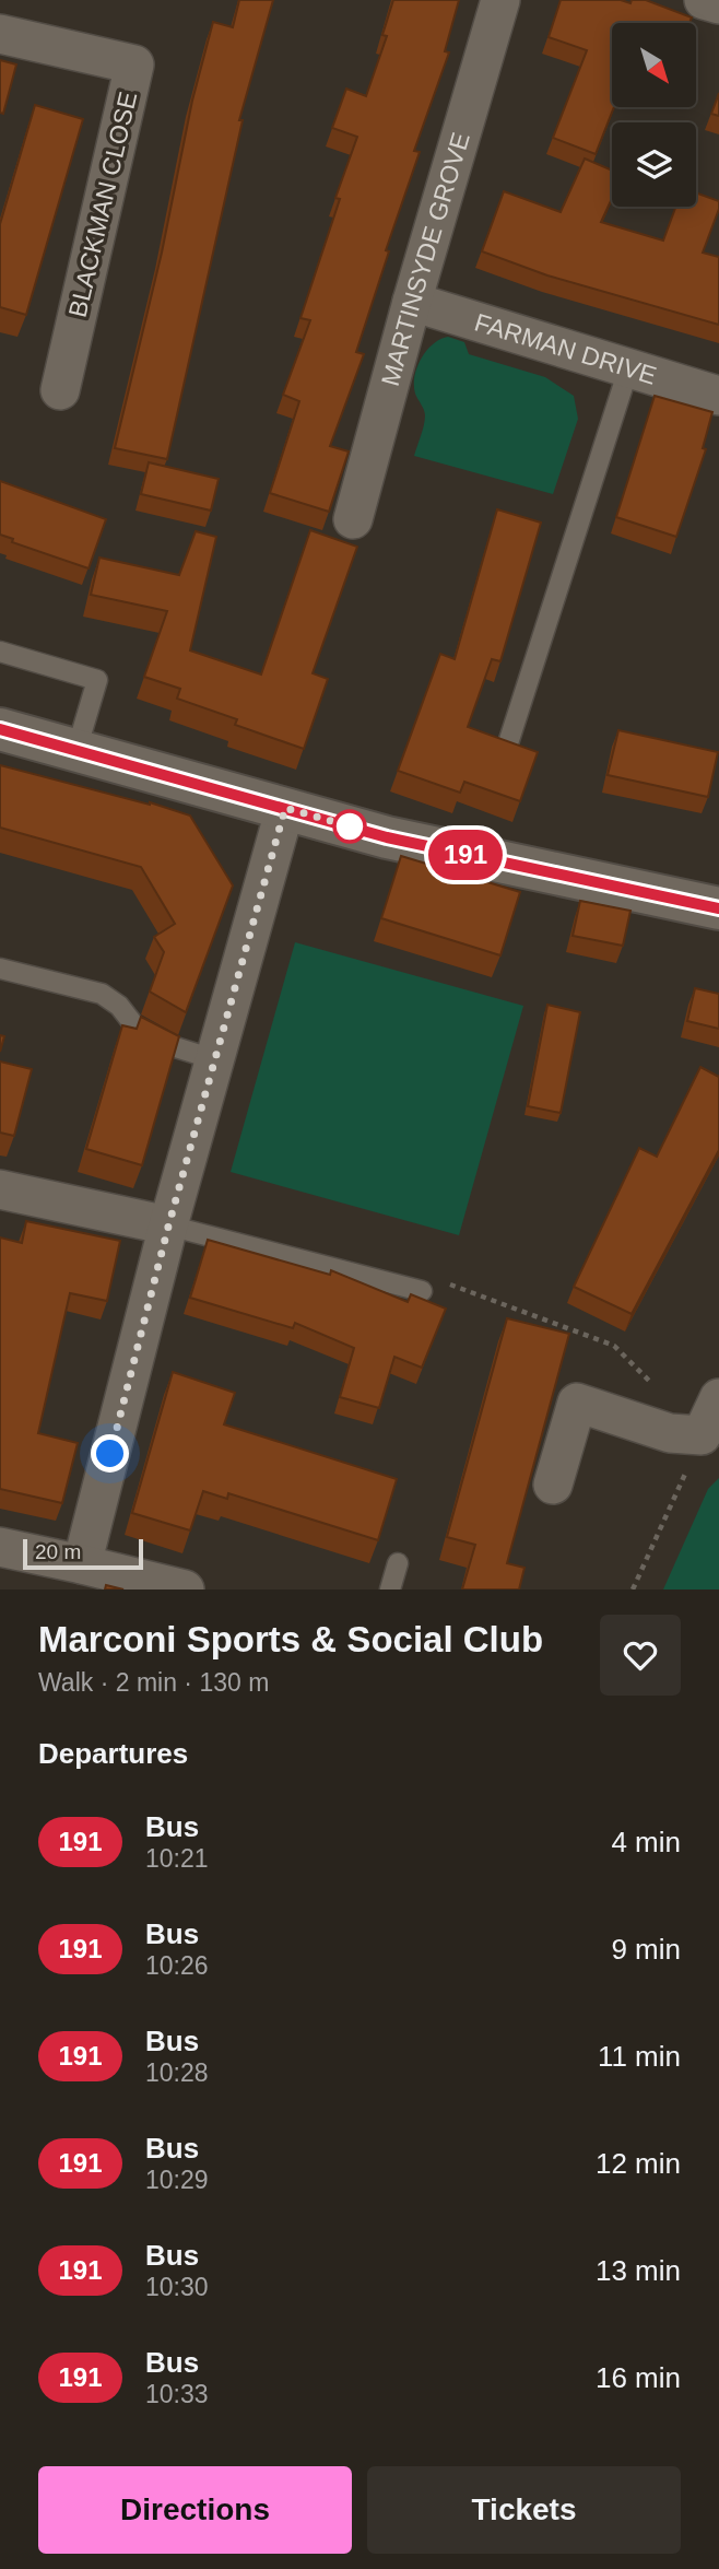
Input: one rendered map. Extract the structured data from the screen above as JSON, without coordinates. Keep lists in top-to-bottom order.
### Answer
{
  "streets": {
    "street": ["BLACKMAN CLOSE", "MARTINSYDE GROVE", "FARMAN DRIVE"]
  },
  "crossings": [
    ["MARTINSYDE GROVE", "FARMAN DRIVE"]
  ],
  "lines": ["bus line 191"],
  "scale_bar": "20 m",
  "north": "bottom right",
  "page": {
    "on_map": "191",
    "scale": "20 m",
    "heading": [
      ["Marconi Sports & Social Club", "Walk · 2 min · 130 m"],
      "Departures"
    ],
    "list": [
      {
        "mark": "191",
        "name": "Bus",
        "note": "10:21",
        "value": "4 min"
      },
      {
        "mark": "191",
        "name": "Bus",
        "note": "10:26",
        "value": "9 min"
      },
      {
        "mark": "191",
        "name": "Bus",
        "note": "10:28",
        "value": "11 min"
      },
      {
        "mark": "191",
        "name": "Bus",
        "note": "10:29",
        "value": "12 min"
      },
      {
        "mark": "191",
        "name": "Bus",
        "note": "10:30",
        "value": "13 min"
      },
      {
        "mark": "191",
        "name": "Bus",
        "note": "10:33",
        "value": "16 min"
      }
    ],
    "buttons": ["Directions", "Tickets"]
  }
}
